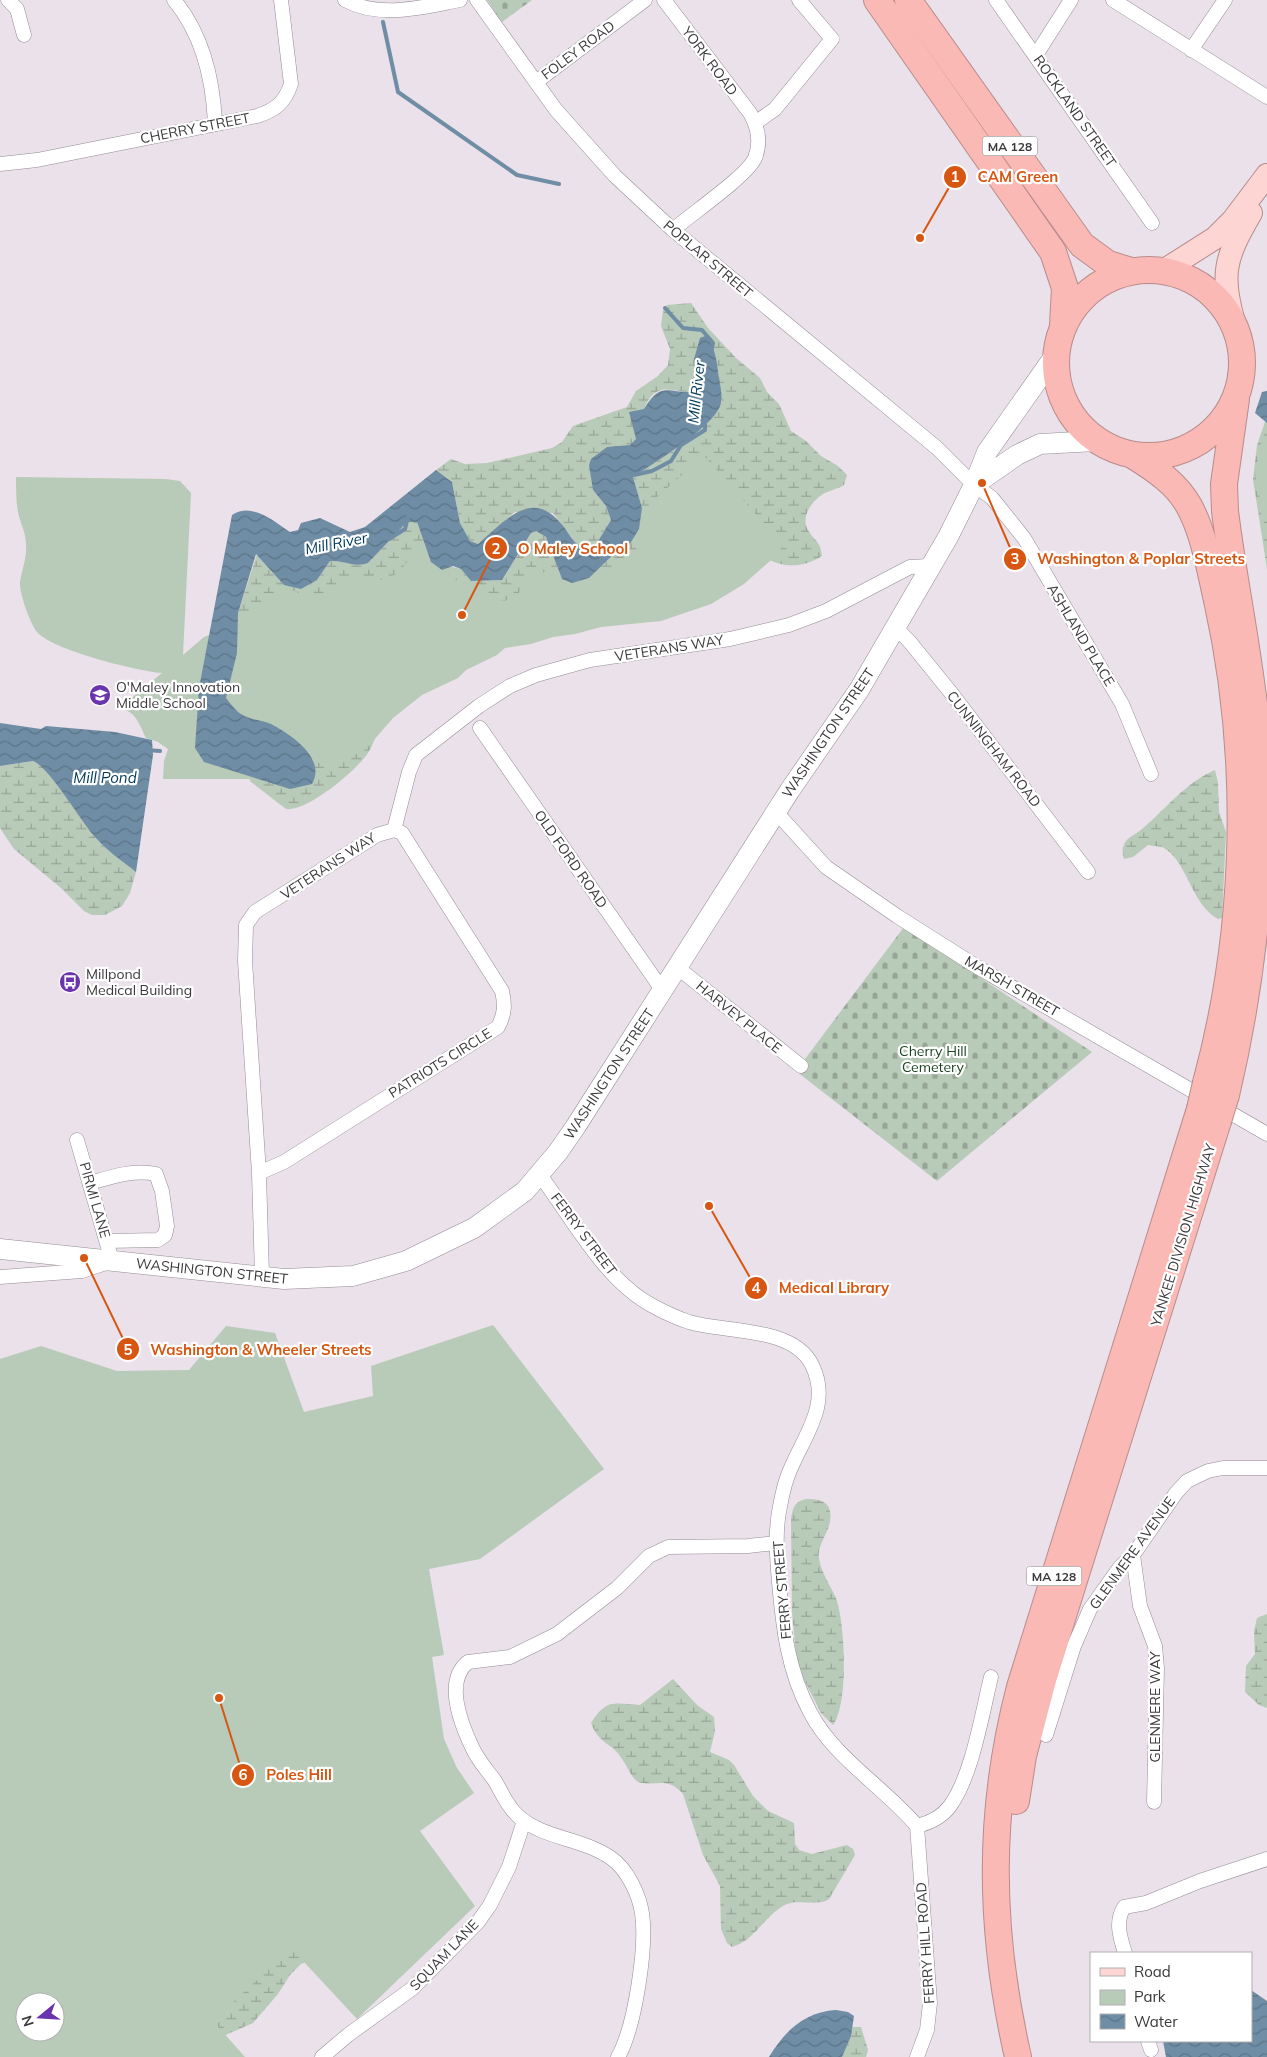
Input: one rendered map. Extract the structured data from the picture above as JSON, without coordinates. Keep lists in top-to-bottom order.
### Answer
{
  "streets": {
    "highway": ["MA 128", "YANKEE DIVISION HIGHWAY"],
    "main road": ["WASHINGTON STREET"],
    "street": [
      "FOLEY ROAD",
      "YORK ROAD",
      "ROCKLAND STREET",
      "CHERRY STREET",
      "POPLAR STREET",
      "ASHLAND PLACE",
      "VETERANS WAY",
      "CUNNINGHAM ROAD",
      "OLD FORD ROAD",
      "MARSH STREET",
      "HARVEY PLACE",
      "PATRIOTS CIRCLE",
      "PIRMI LANE",
      "FERRY STREET",
      "GLENMERE AVENUE",
      "GLENMERE WAY",
      "FERRY HILL ROAD",
      "SQUAM LANE"
    ]
  },
  "crossings": [
    ["FOLEY ROAD", "POPLAR STREET"],
    ["MA 128", "WASHINGTON STREET"],
    ["MA 128", "YANKEE DIVISION HIGHWAY"],
    ["POPLAR STREET", "ASHLAND PLACE"],
    ["POPLAR STREET", "WASHINGTON STREET"],
    ["ASHLAND PLACE", "WASHINGTON STREET"],
    ["VETERANS WAY", "WASHINGTON STREET"],
    ["VETERANS WAY", "PATRIOTS CIRCLE"],
    ["WASHINGTON STREET", "CUNNINGHAM ROAD"],
    ["WASHINGTON STREET", "OLD FORD ROAD"],
    ["WASHINGTON STREET", "MARSH STREET"],
    ["WASHINGTON STREET", "HARVEY PLACE"],
    ["WASHINGTON STREET", "PIRMI LANE"],
    ["WASHINGTON STREET", "FERRY STREET"],
    ["FERRY STREET", "FERRY HILL ROAD"],
    ["GLENMERE AVENUE", "GLENMERE WAY"]
  ],
  "water": ["Mill River", "Mill Pond"],
  "parks": ["Cherry Hill Cemetery"],
  "places": {
    "other": [
      "CAM Green",
      "Washington & Poplar Streets",
      "O Maley School",
      "Medical Library",
      "Washington & Wheeler Streets",
      "Poles Hill"
    ],
    "school or university": ["O'Maley Innovation Middle School"],
    "bus stop": ["Millpond Medical Building"]
  },
  "legend": ["Road", "Park", "Water"],
  "north": "left"
}
